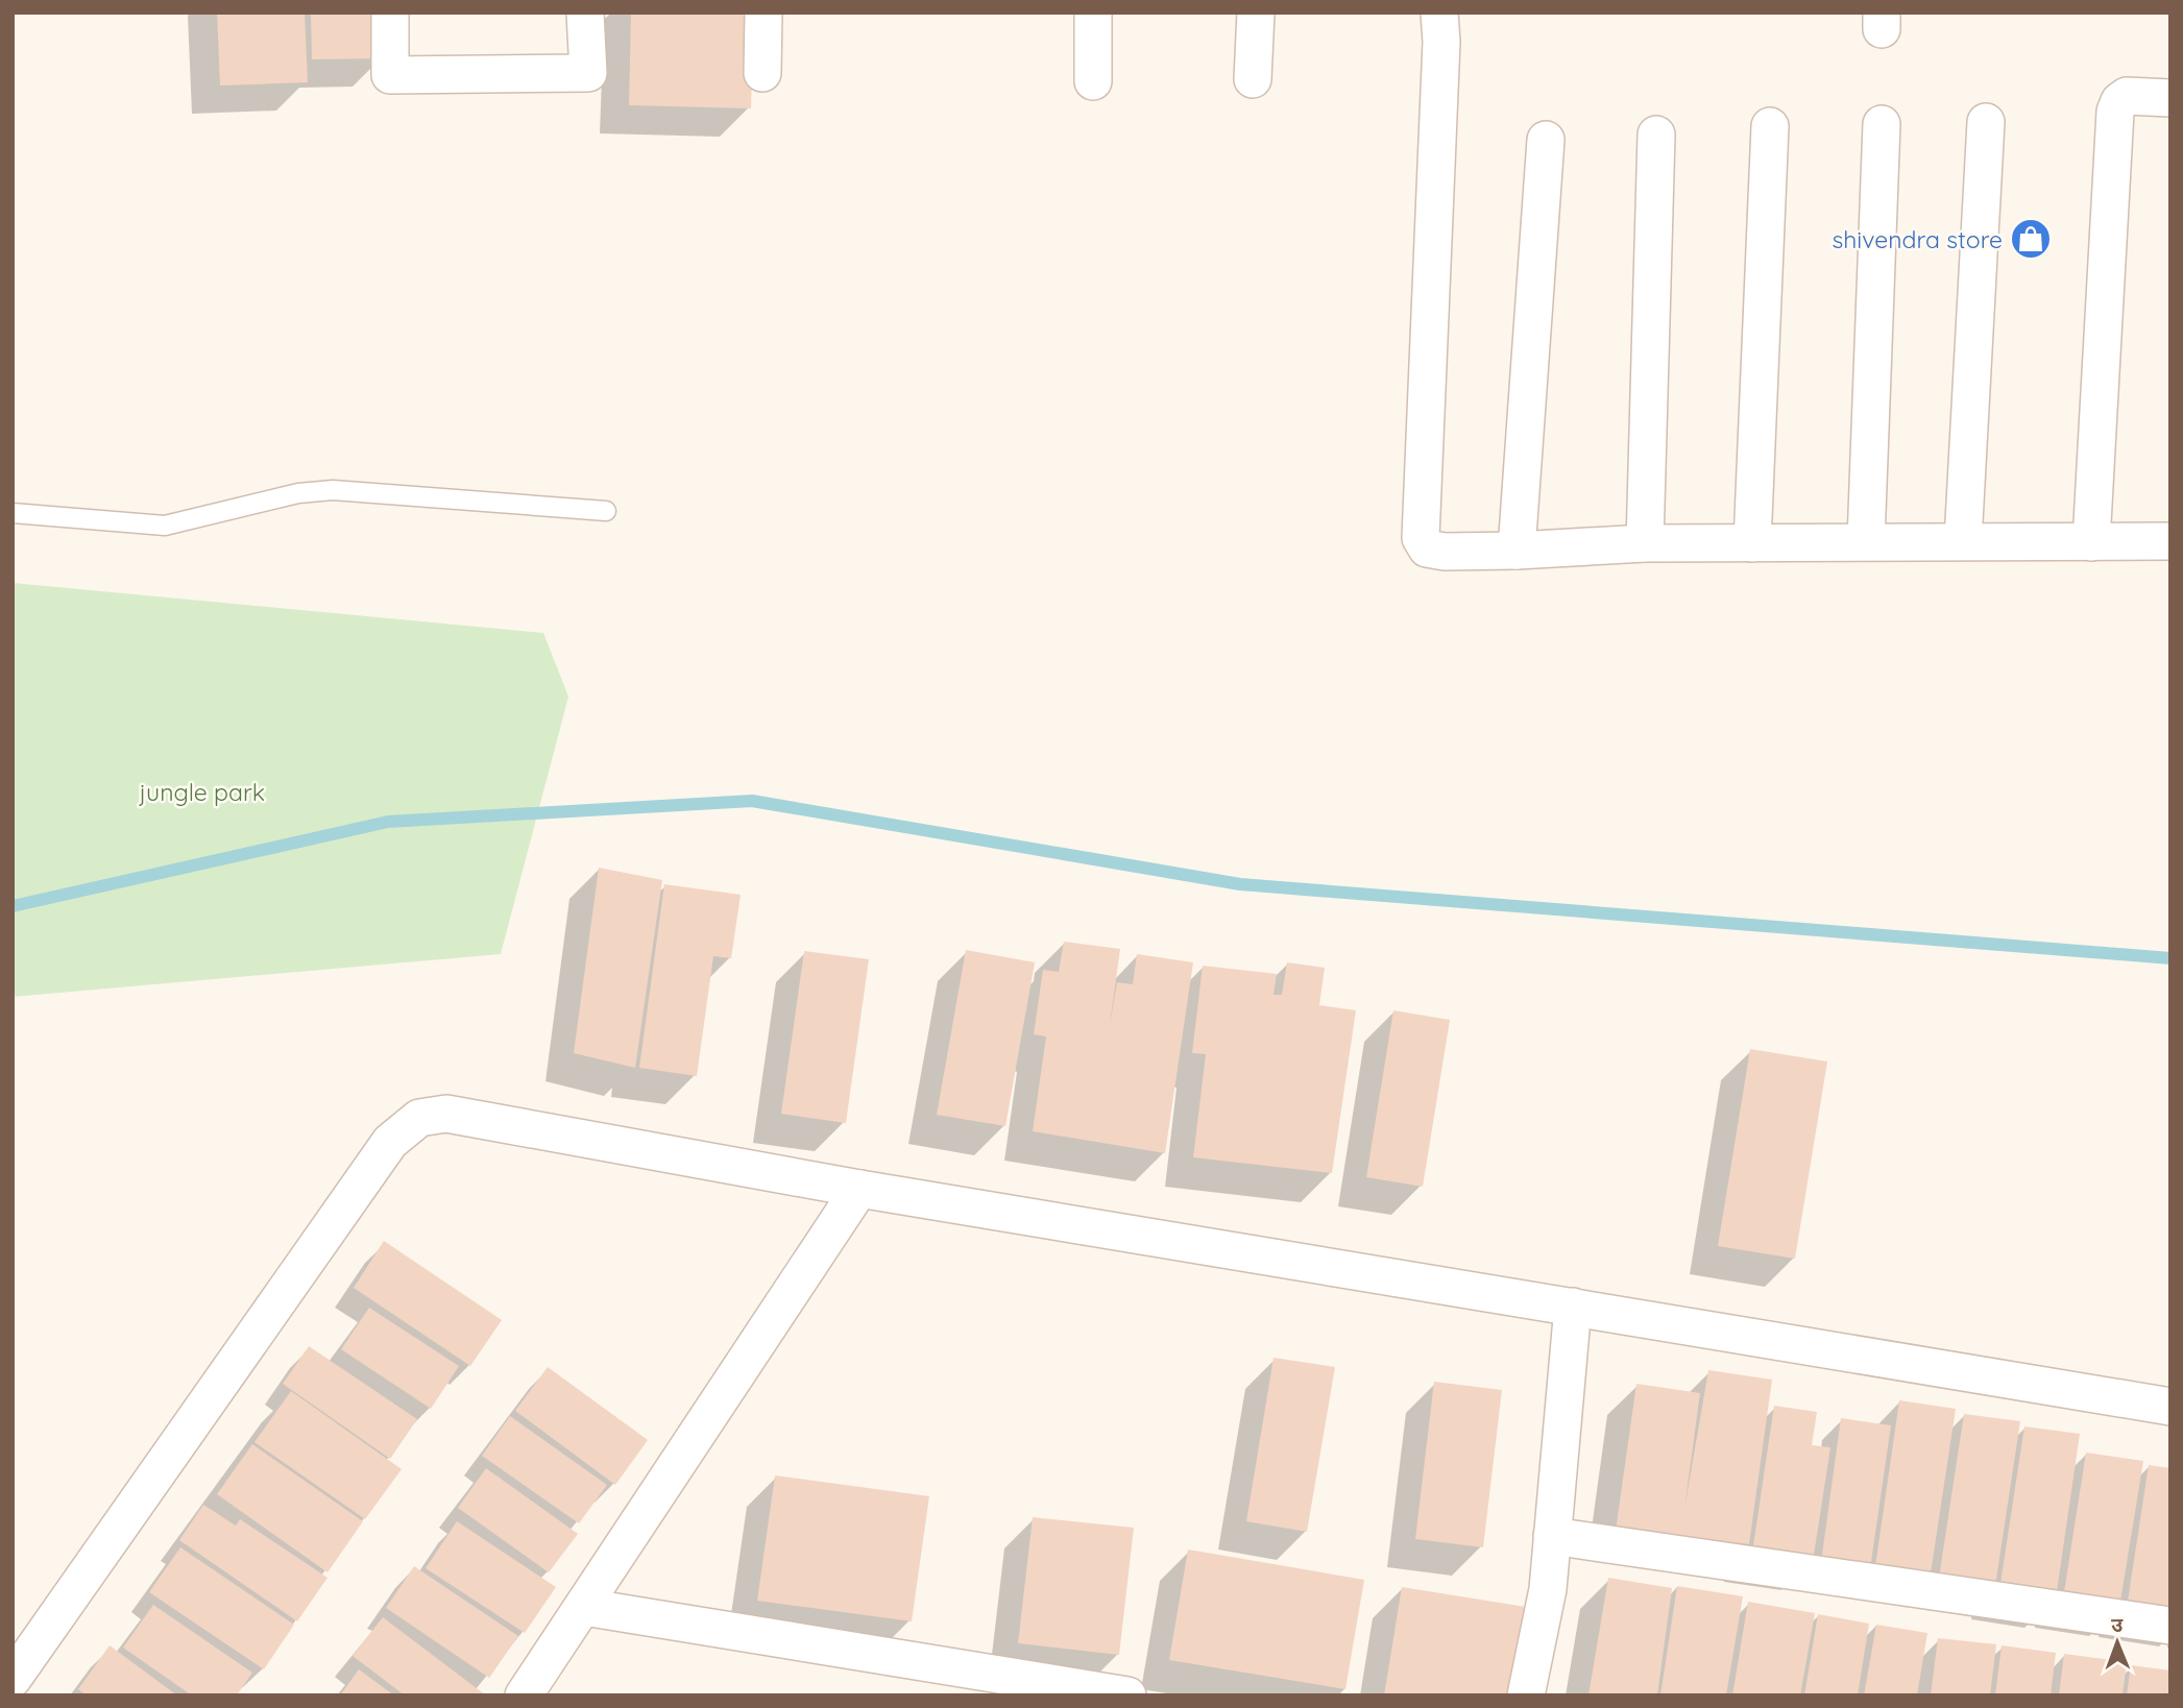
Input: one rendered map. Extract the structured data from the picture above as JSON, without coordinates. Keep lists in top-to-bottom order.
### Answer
{
  "parks": ["jungle park"],
  "places": {
    "shop": ["shivendra store"]
  },
  "north": "top"
}
